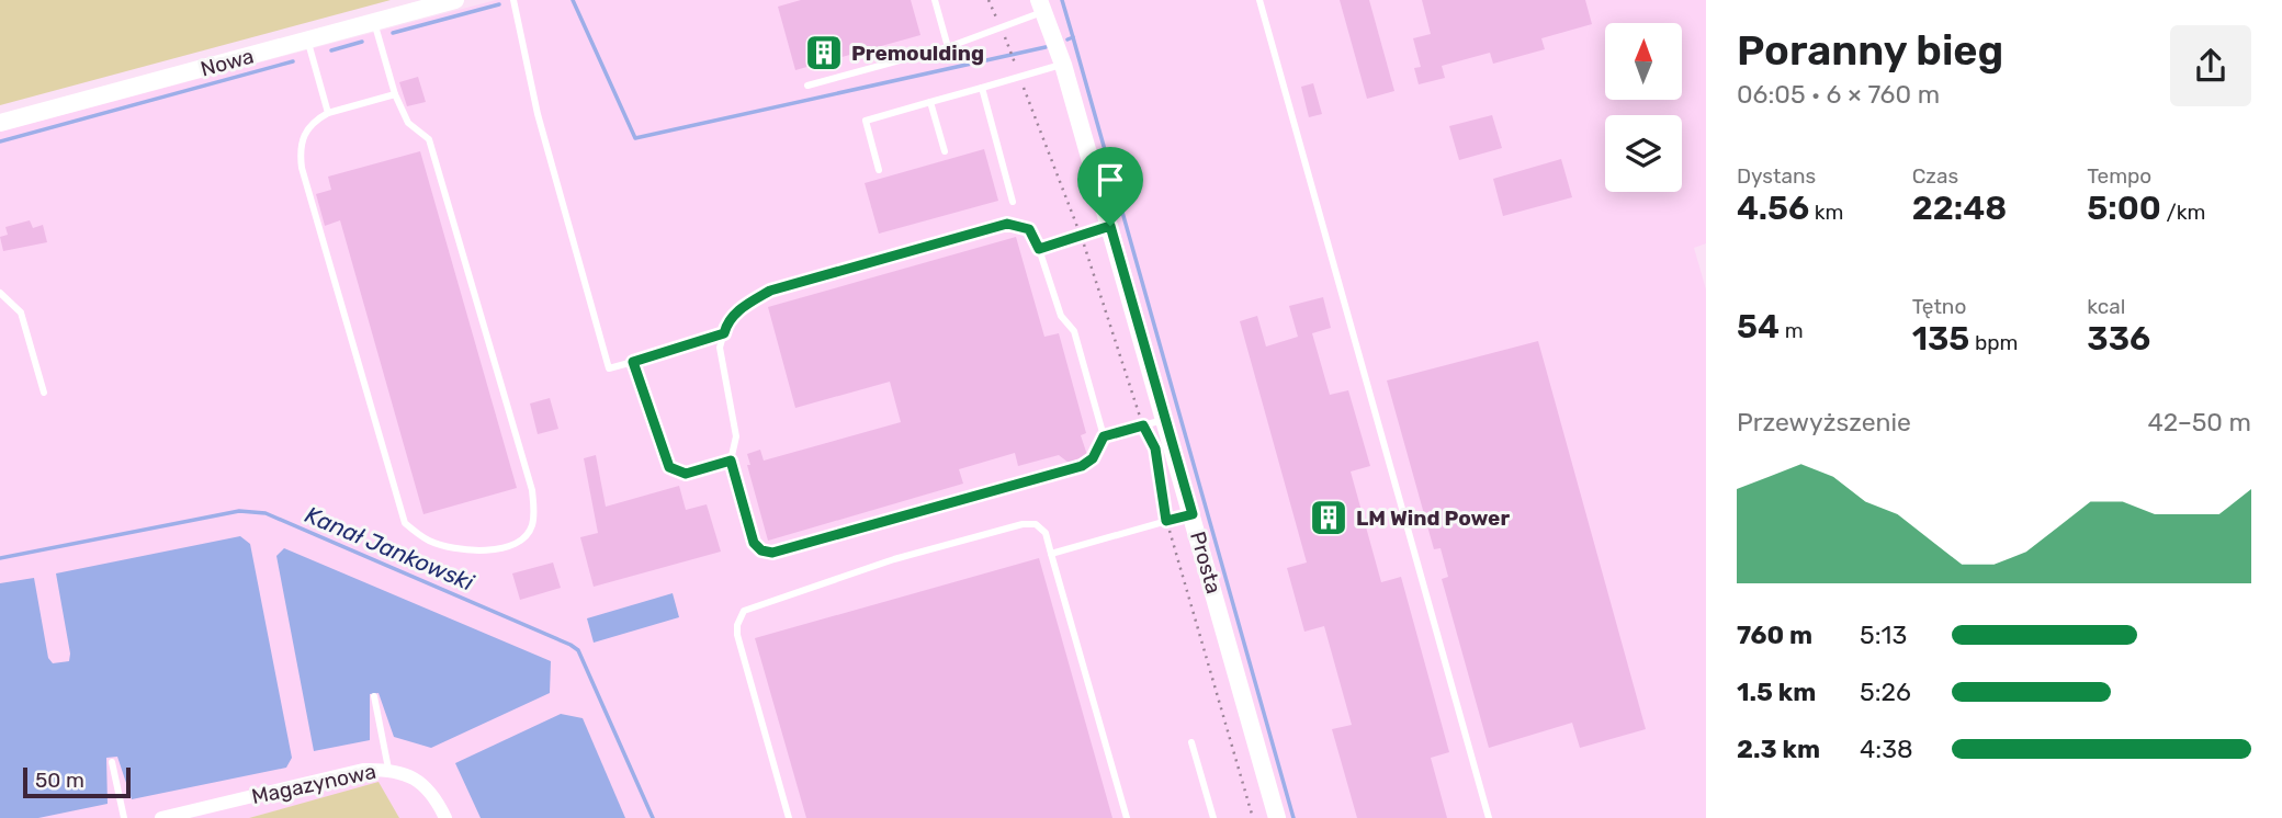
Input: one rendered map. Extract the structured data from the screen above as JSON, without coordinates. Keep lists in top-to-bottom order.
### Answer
{
  "streets": {
    "street": ["Nowa", "Prosta", "Magazynowa"]
  },
  "water": ["Kanał Jankowski"],
  "places": {
    "building": ["Premoulding", "LM Wind Power"]
  },
  "scale_bar": "50 m",
  "north": "top",
  "page": {
    "heading": ["Poranny bieg", "06:05 · 6 × 760 m"],
    "stats": [
      ["Dystans", "4.56 km"],
      ["Czas", "22:48"],
      ["Tempo", "5:00 /km"],
      ["54 m"],
      ["Tętno", "135 bpm"],
      ["kcal", "336"]
    ],
    "chart": ["Przewyższenie", "42–50 m"],
    "list": [
      {
        "name": "760 m",
        "note": "5:13"
      },
      {
        "name": "1.5 km",
        "note": "5:26"
      },
      {
        "name": "2.3 km",
        "note": "4:38"
      }
    ],
    "scale": "50 m"
  }
}
